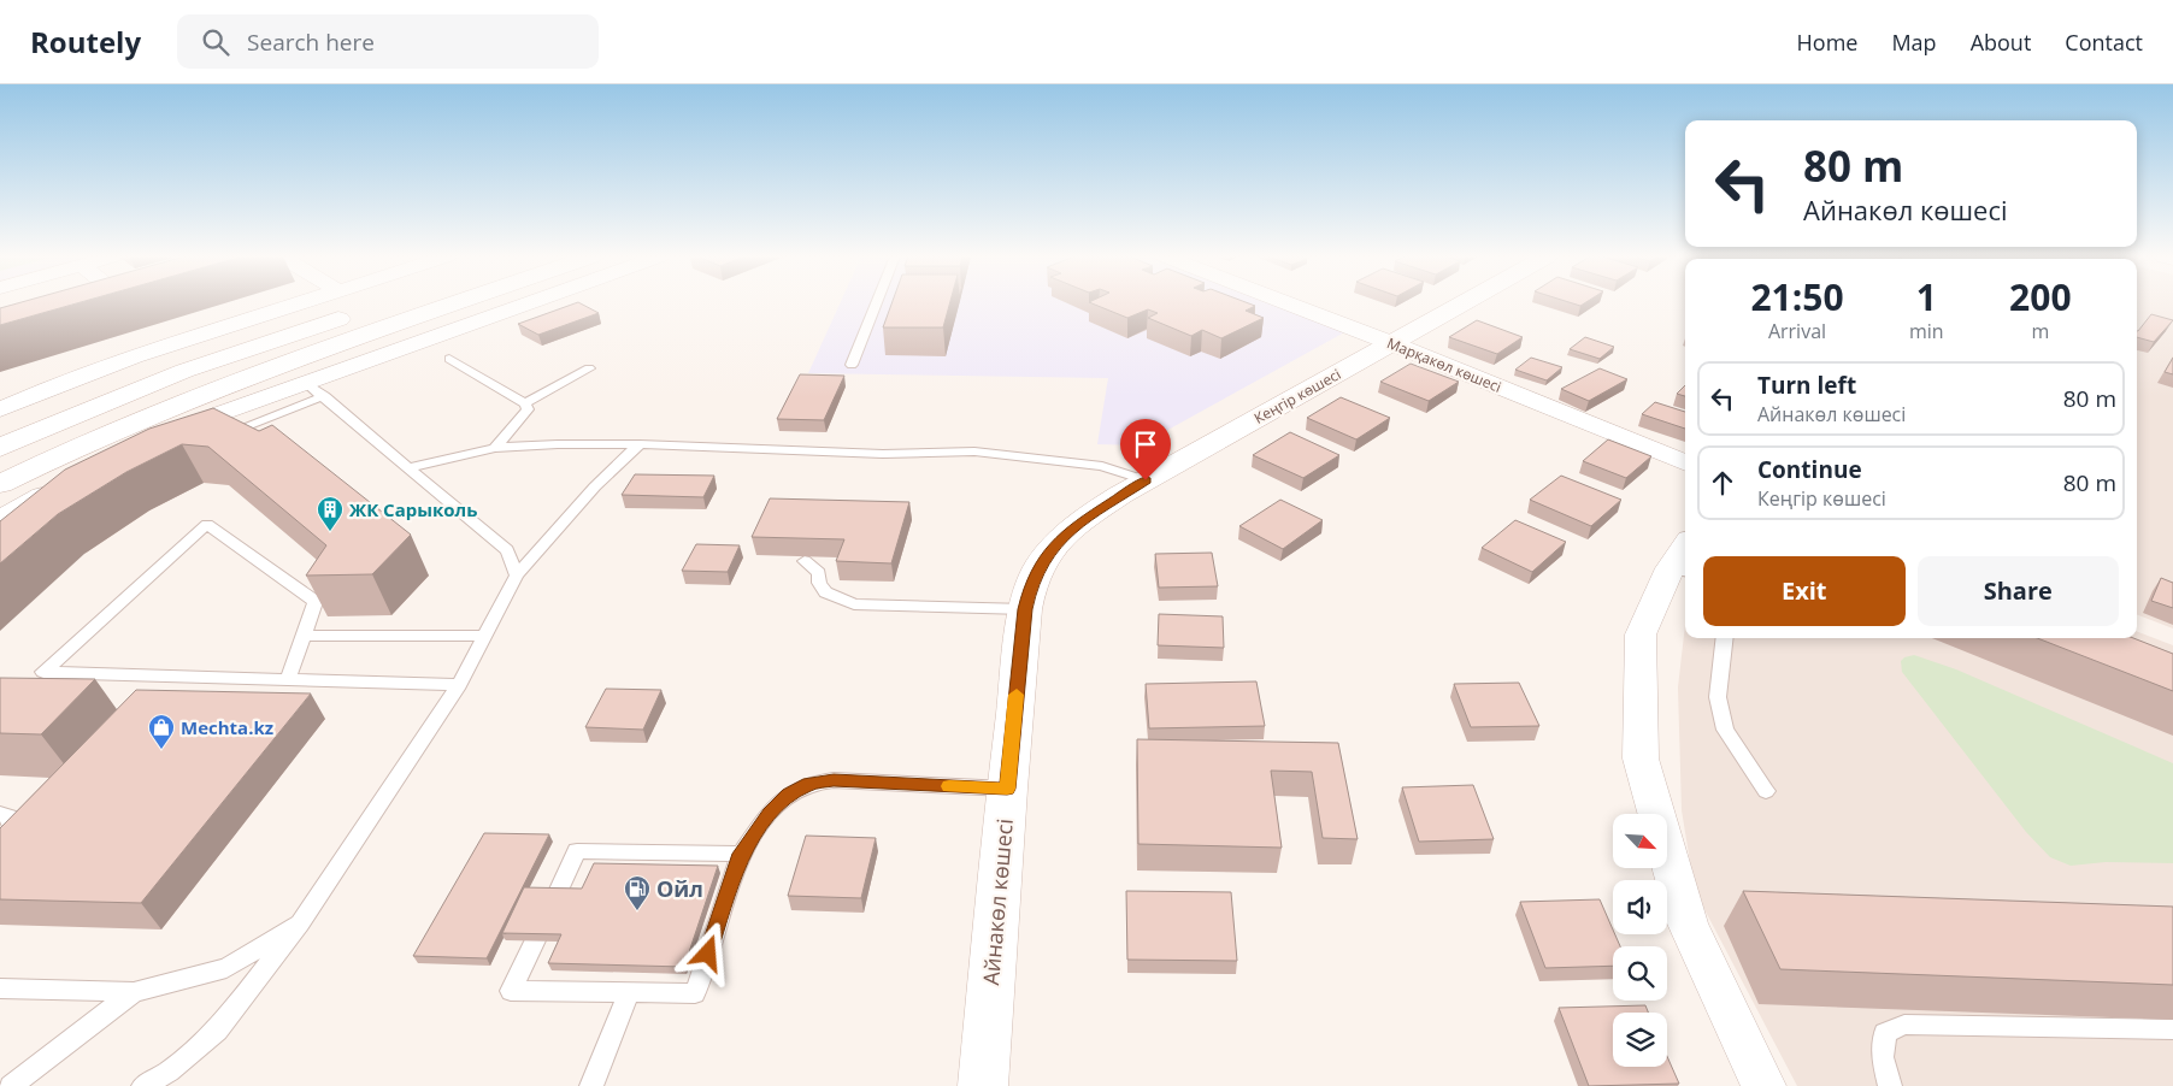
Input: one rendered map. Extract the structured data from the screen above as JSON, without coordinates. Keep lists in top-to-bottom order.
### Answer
{
  "streets": {
    "street": ["Марқакөл көшесі", "Кеңгір көшесі", "Айнакөл көшесі"]
  },
  "crossings": [
    ["Марқакөл көшесі", "Кеңгір көшесі"],
    ["Кеңгір көшесі", "Айнакөл көшесі"]
  ],
  "places": {
    "building": ["ЖК Сарыколь"],
    "shop": ["Mechta.kz"],
    "fuel station": ["Ойл"]
  },
  "north": "bottom right",
  "page": {
    "header": "Routely",
    "search": "Search here",
    "nav": [
      "Home",
      "Map",
      "About",
      "Contact"
    ],
    "turn": ["80 m", "Айнакөл көшесі"],
    "eta": [
      "21:50",
      "Arrival",
      "1",
      "min",
      "200",
      "m"
    ],
    "list": [
      {
        "name": "Turn left",
        "note": "Айнакөл көшесі",
        "value": "80 m"
      },
      {
        "name": "Continue",
        "note": "Кеңгір көшесі",
        "value": "80 m"
      }
    ],
    "buttons": ["Exit", "Share"]
  }
}
